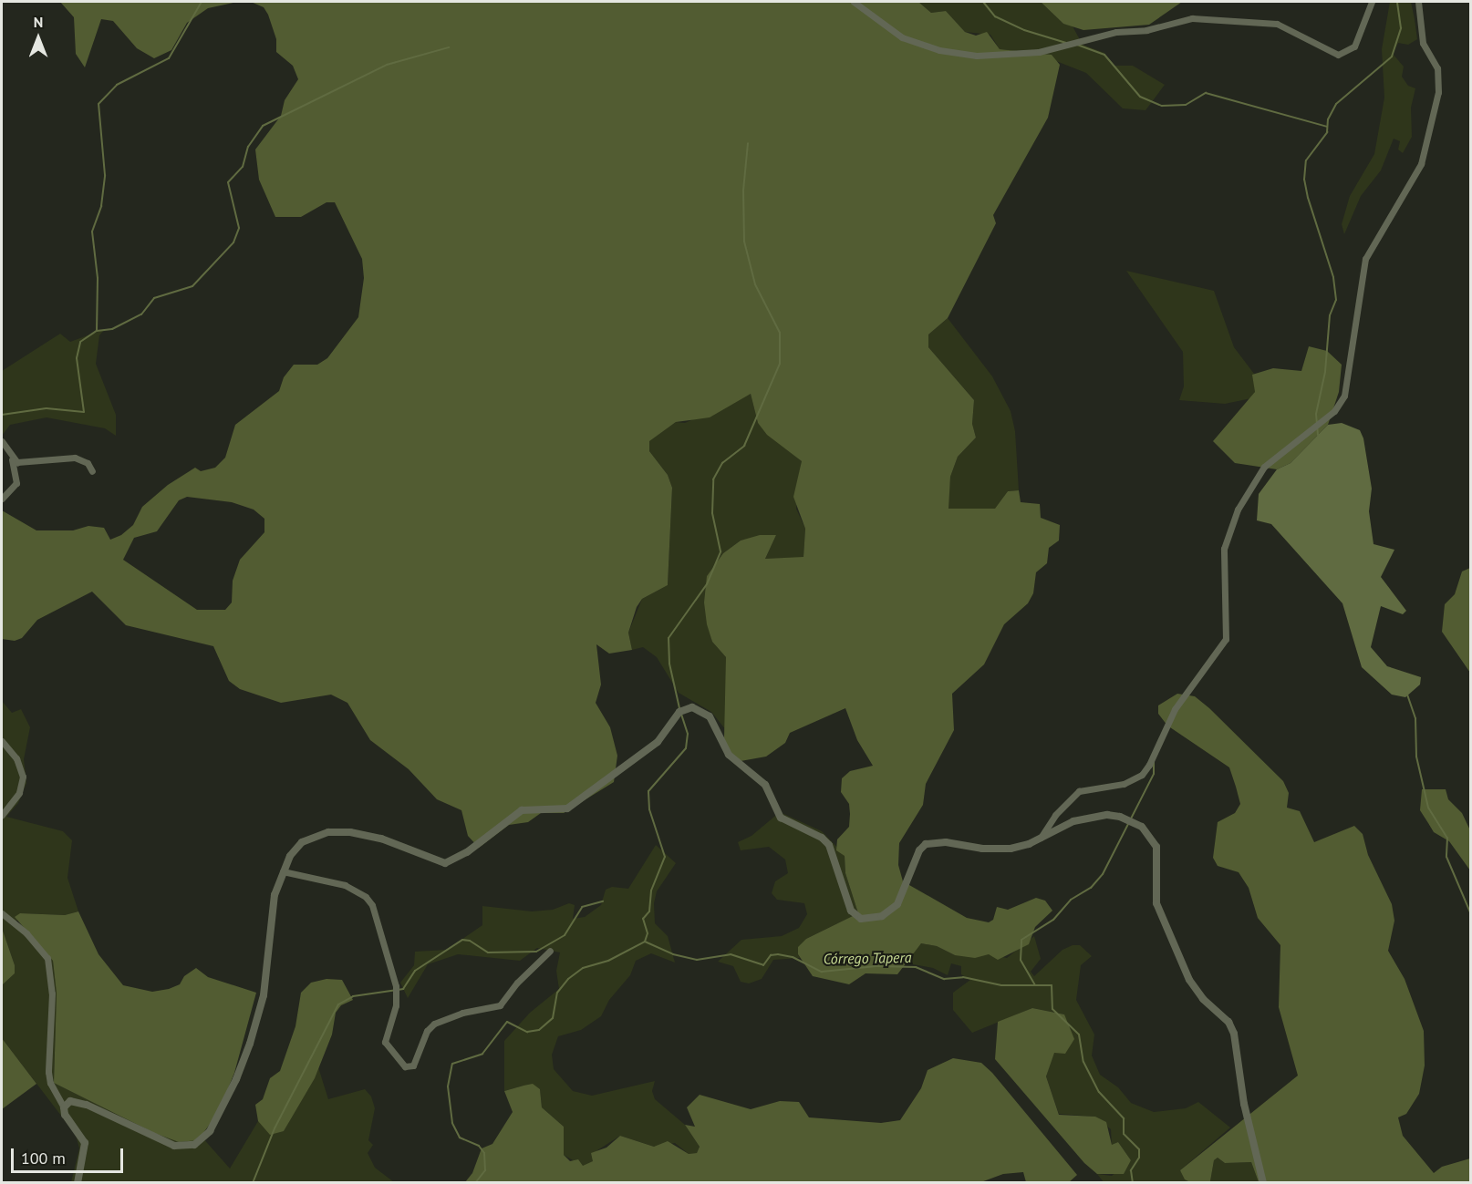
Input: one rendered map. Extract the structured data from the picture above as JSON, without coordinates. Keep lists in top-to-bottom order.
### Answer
{
  "water": ["Córrego Tapera"],
  "scale_bar": "100 m",
  "north": "top"
}
